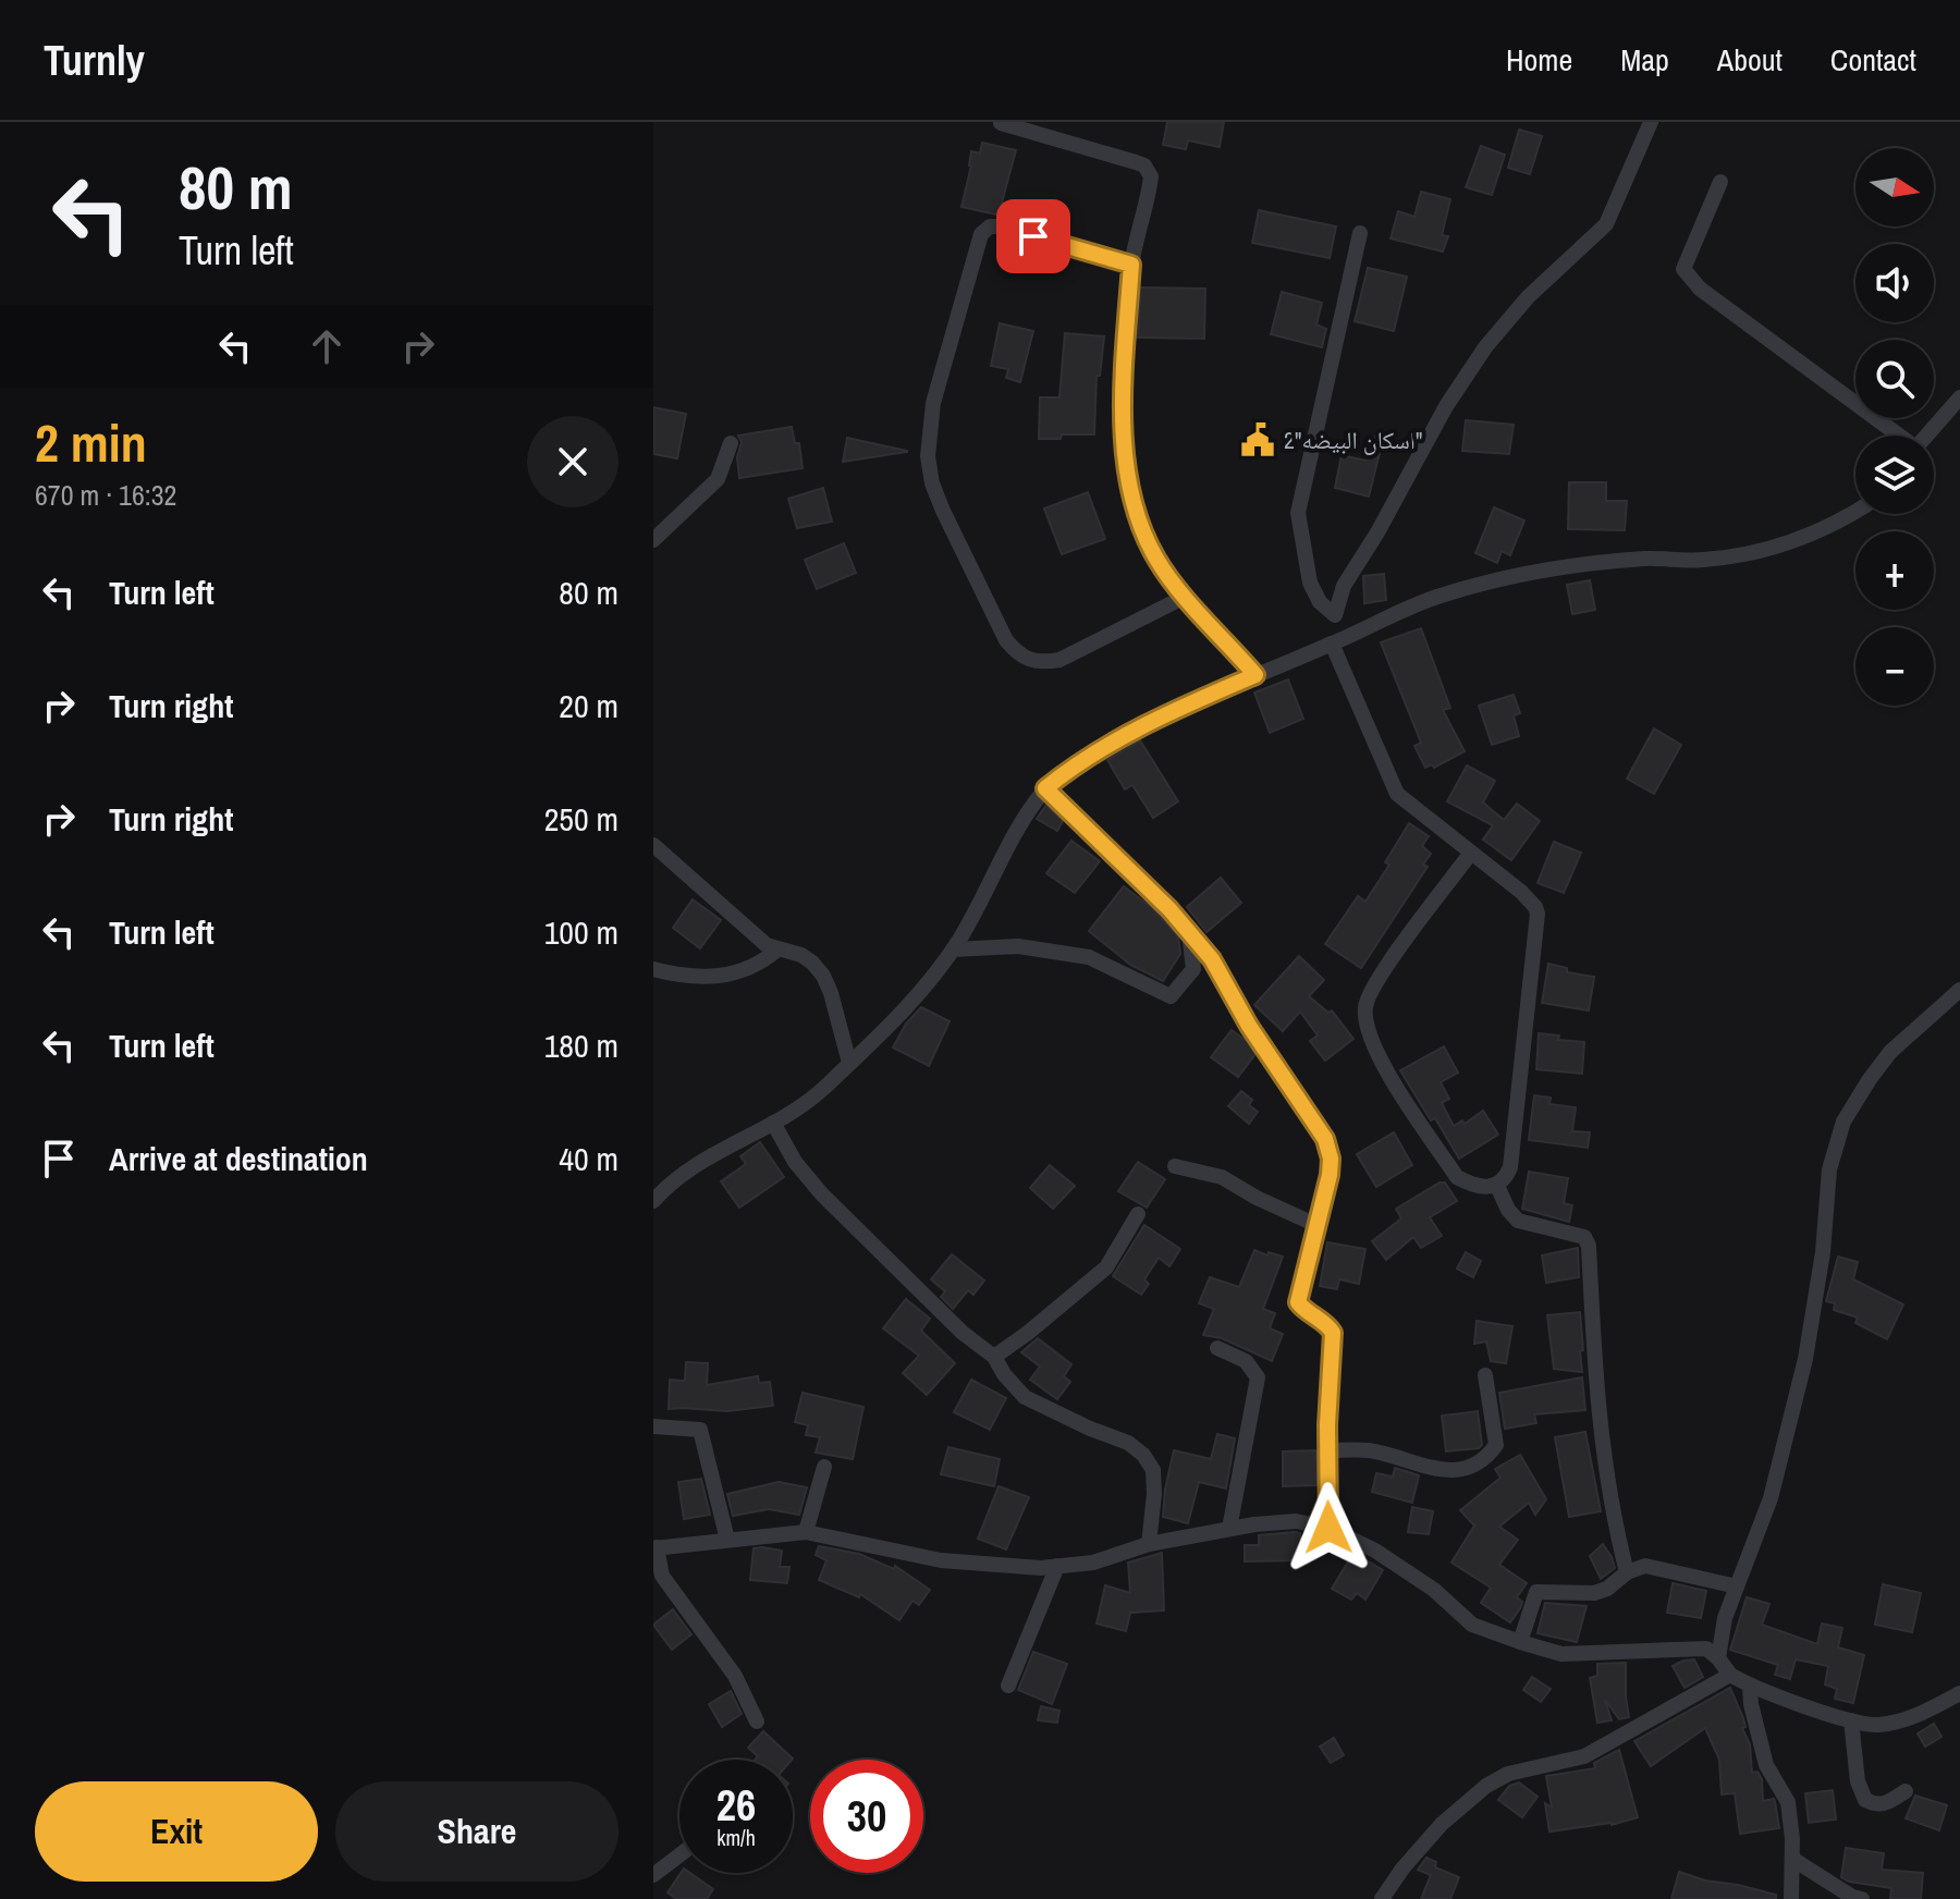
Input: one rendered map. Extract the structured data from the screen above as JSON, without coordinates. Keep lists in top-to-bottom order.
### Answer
{
  "places": {
    "public building": ["اسكان البيضه\"2\""]
  },
  "north": "right",
  "page": {
    "header": "Turnly",
    "nav": [
      "Home",
      "Map",
      "About",
      "Contact"
    ],
    "turn": ["80 m", "Turn left"],
    "map_buttons": ["+", "−"],
    "heading": ["2 min", "670 m · 16:32"],
    "list": [
      {
        "name": "Turn left",
        "value": "80 m"
      },
      {
        "name": "Turn right",
        "value": "20 m"
      },
      {
        "name": "Turn right",
        "value": "250 m"
      },
      {
        "name": "Turn left",
        "value": "100 m"
      },
      {
        "name": "Turn left",
        "value": "180 m"
      },
      {
        "name": "Arrive at destination",
        "value": "40 m"
      }
    ],
    "speed": "26 km/h",
    "limit": "30",
    "buttons": ["Exit", "Share"]
  }
}
